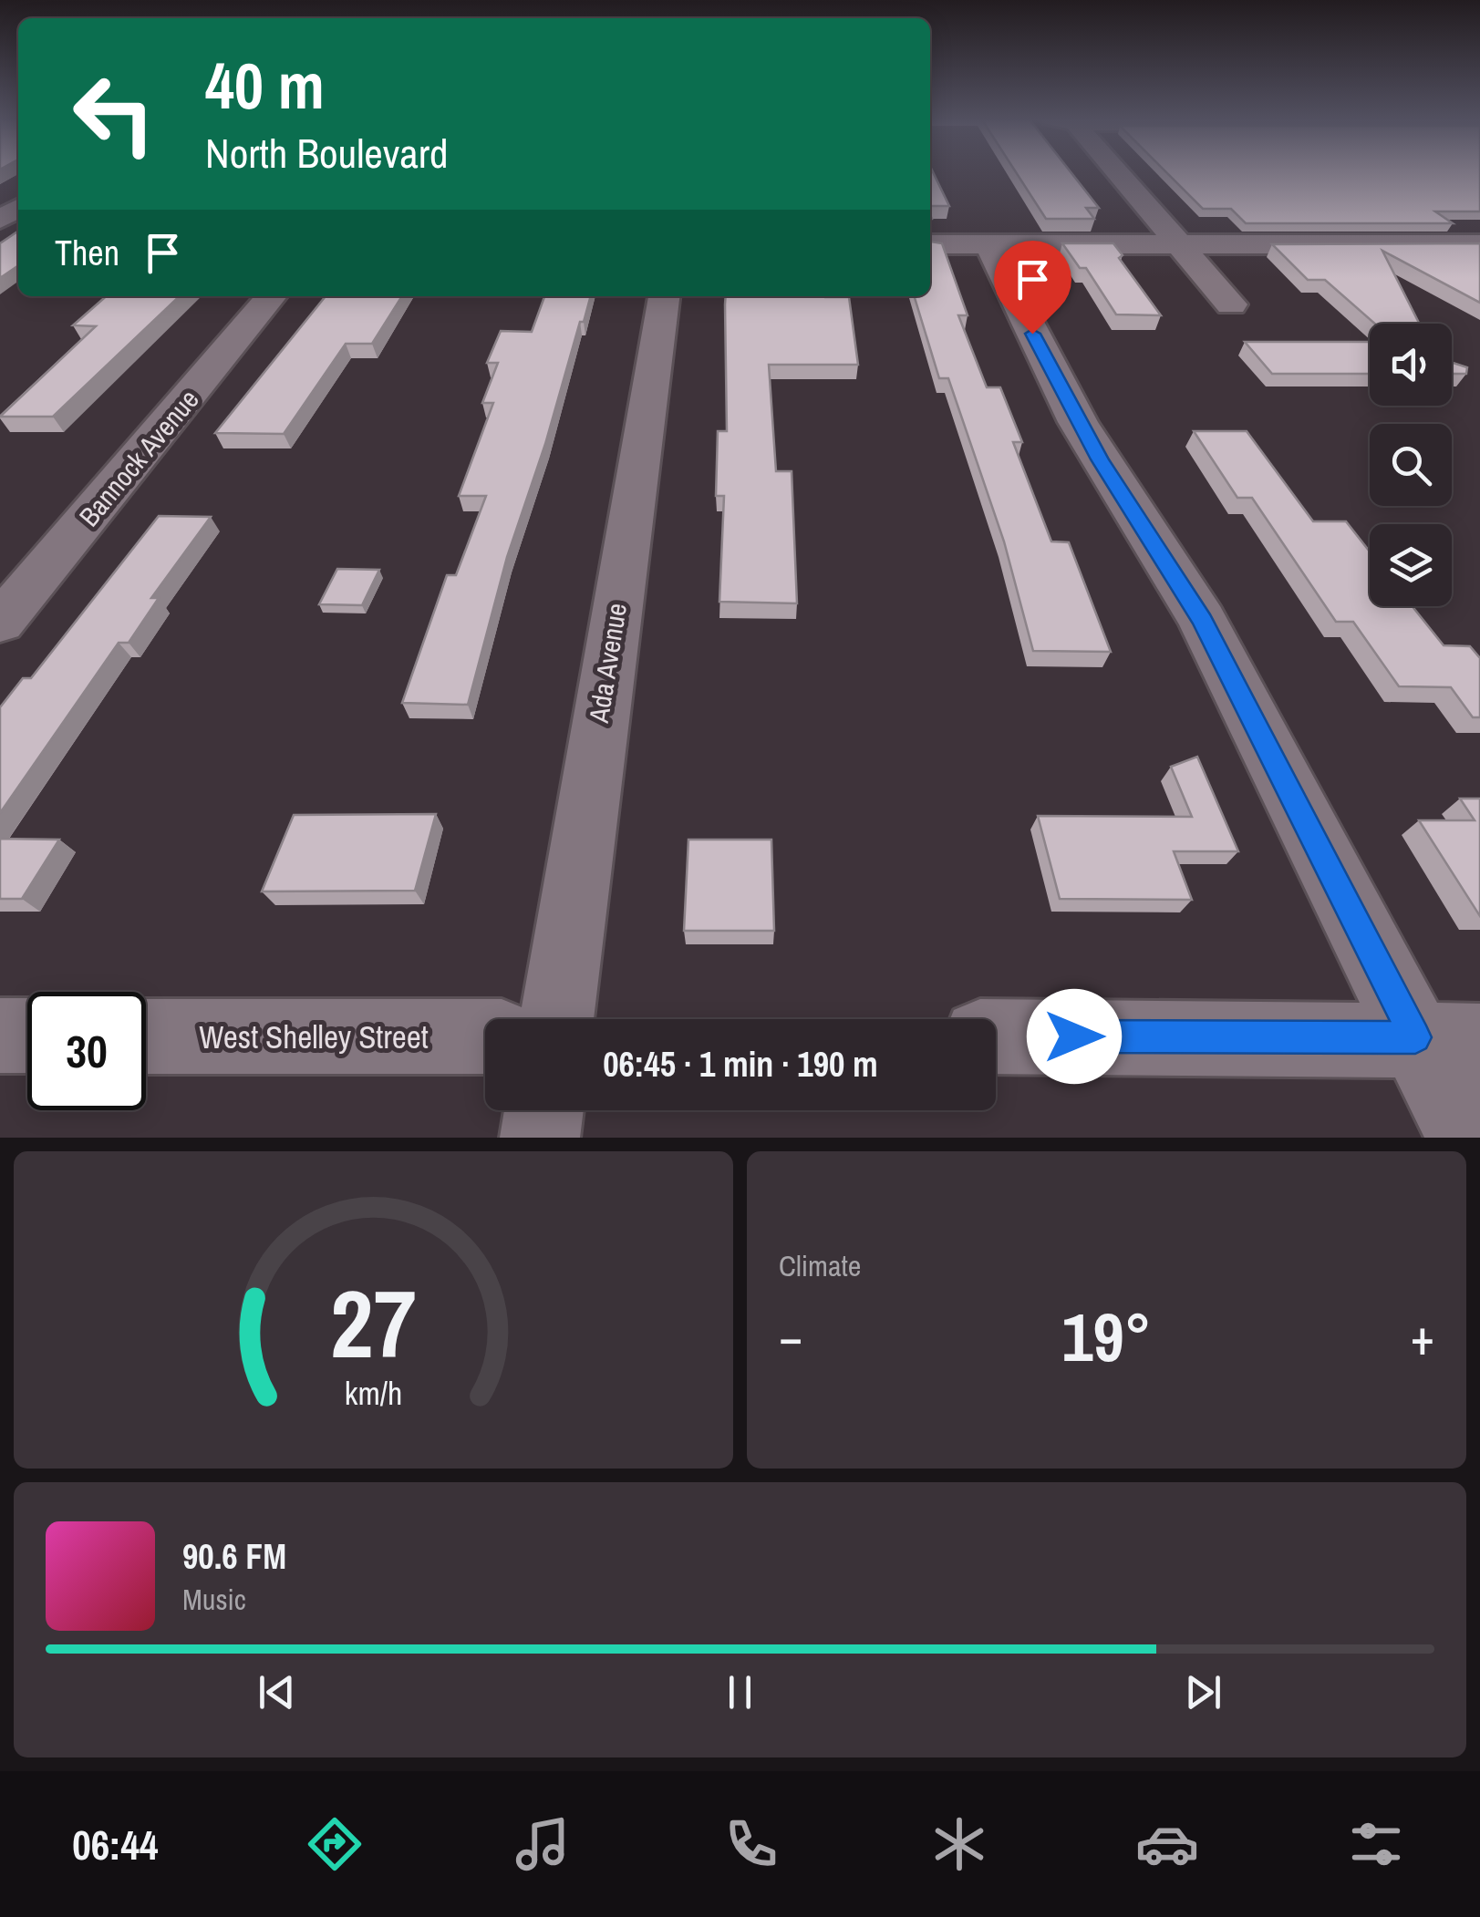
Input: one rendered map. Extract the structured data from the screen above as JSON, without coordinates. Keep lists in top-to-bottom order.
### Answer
{
  "streets": {
    "street": ["Bannock Avenue", "Ada Avenue", "West Shelley Street"]
  },
  "page": {
    "turn": ["40 m", "North Boulevard"],
    "then": "Then",
    "limit": "30",
    "trip": "06:45 · 1 min · 190 m",
    "tile": "Climate",
    "heat": ["−", "19°", "+"],
    "song": ["90.6 FM", "Music"],
    "tabs": "06:44",
    "gauge": ["27", "km/h"]
  }
}
